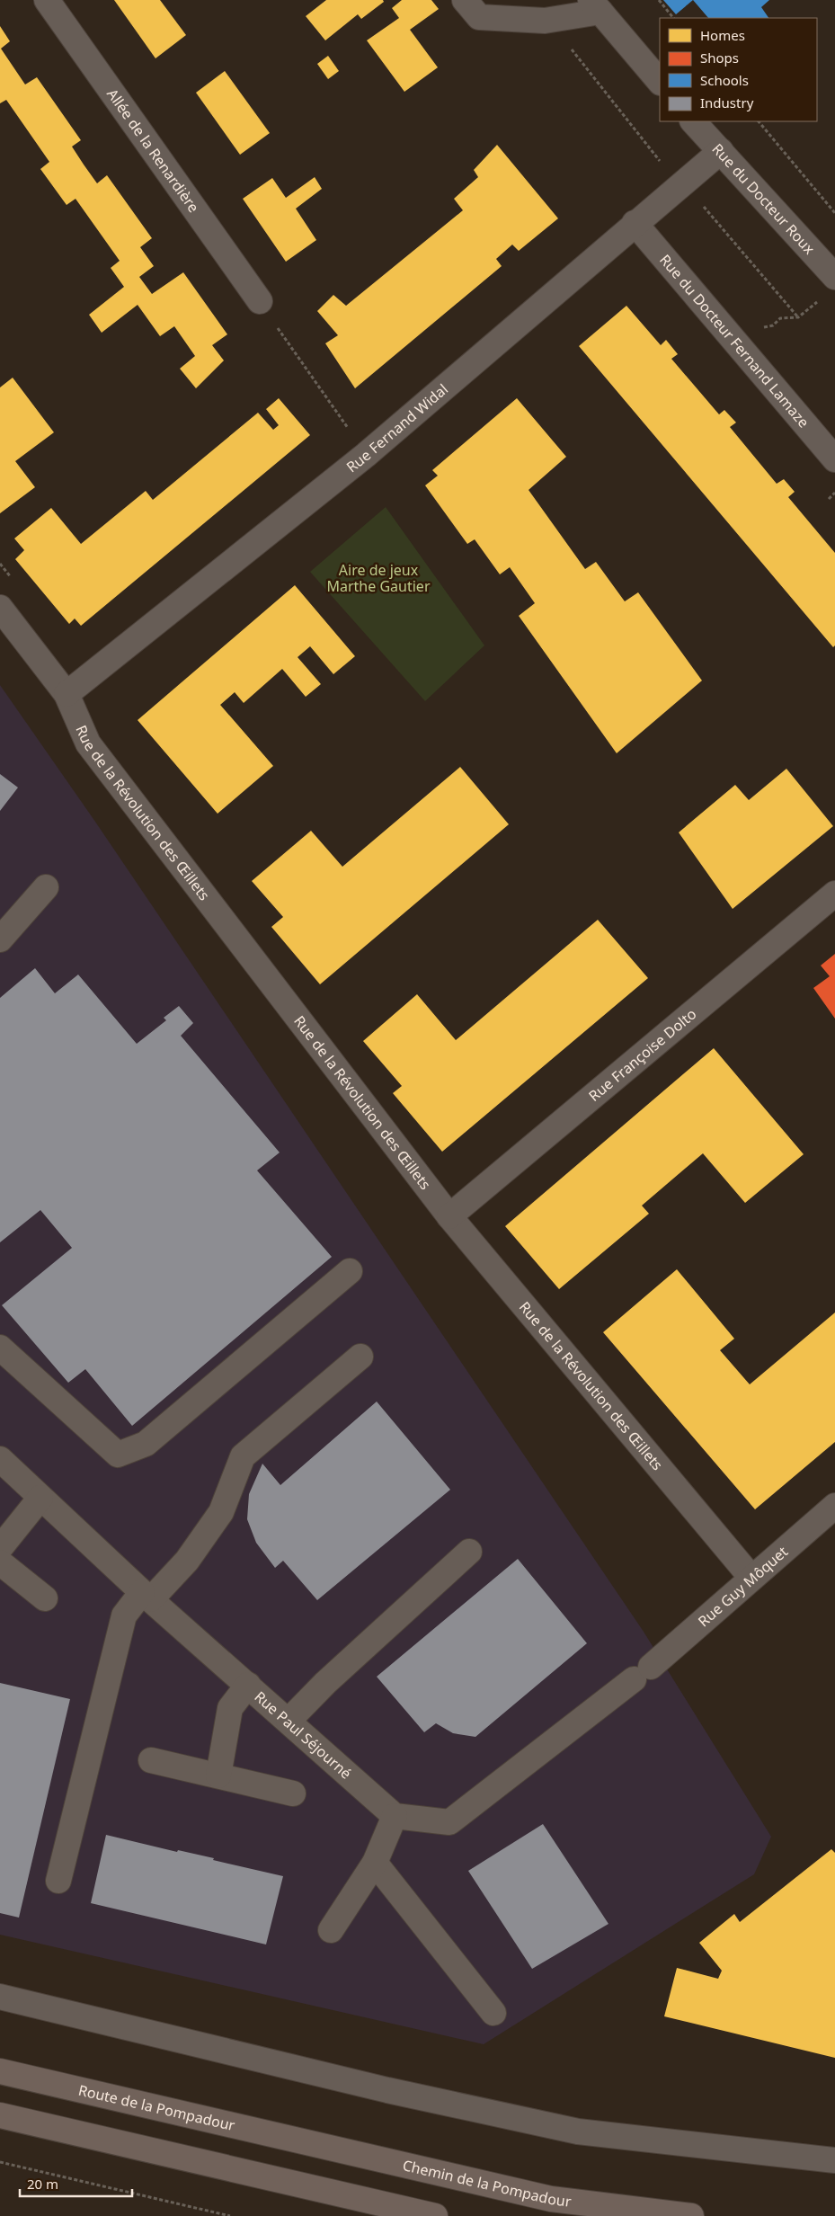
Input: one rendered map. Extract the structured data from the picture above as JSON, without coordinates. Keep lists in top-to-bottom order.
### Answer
{
  "streets": {
    "main road": ["Route de la Pompadour", "Chemin de la Pompadour"],
    "street": [
      "Allée de la Renardière",
      "Rue du Docteur Roux",
      "Rue du Docteur Fernand Lamaze",
      "Rue Fernand Widal",
      "Rue de la Révolution des Œillets",
      "Rue Françoise Dolto",
      "Rue Guy Môquet",
      "Rue Paul Séjourné"
    ]
  },
  "crossings": [
    ["Rue du Docteur Roux", "Rue Fernand Widal"],
    ["Rue du Docteur Fernand Lamaze", "Rue Fernand Widal"],
    ["Rue Fernand Widal", "Rue de la Révolution des Œillets"],
    ["Rue de la Révolution des Œillets", "Rue Françoise Dolto"],
    ["Rue de la Révolution des Œillets", "Rue Guy Môquet"],
    ["Rue Guy Môquet", "Rue Paul Séjourné"],
    ["Route de la Pompadour", "Chemin de la Pompadour"]
  ],
  "parks": ["Aire de jeux Marthe Gautier"],
  "legend": [
    "Homes",
    "Shops",
    "Schools",
    "Industry"
  ],
  "scale_bar": "20 m"
}
